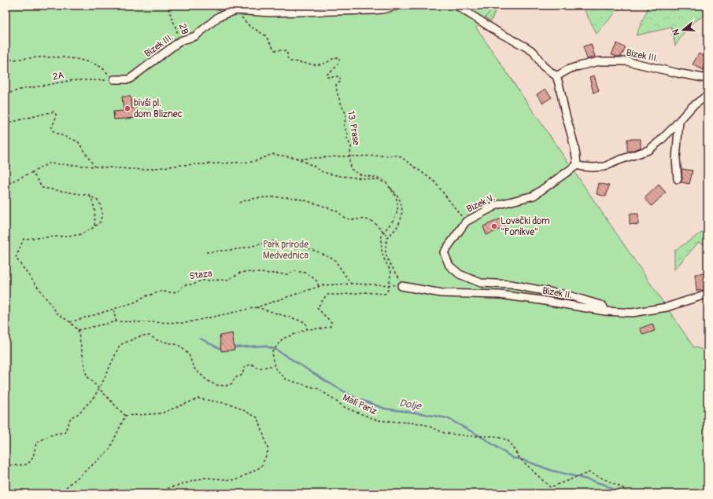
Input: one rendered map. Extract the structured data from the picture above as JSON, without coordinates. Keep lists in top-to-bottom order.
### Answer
{
  "streets": {
    "street": ["Bizek III.", "Bizek V.", "Bizek II."],
    "path": [
      "2B",
      "2A",
      "13. Prase",
      "Staza",
      "Mali Pariz"
    ]
  },
  "crossings": [
    ["2B", "Bizek III."],
    ["Bizek III.", "2A"],
    ["Bizek III.", "13. Prase"],
    ["Bizek V.", "Bizek II."]
  ],
  "water": ["Dolje"],
  "parks": ["Park prirode Medvednica"],
  "places": ["bivši pl. dom Bliznec", "Lovački dom \"Ponikve\""],
  "north": "left"
}
